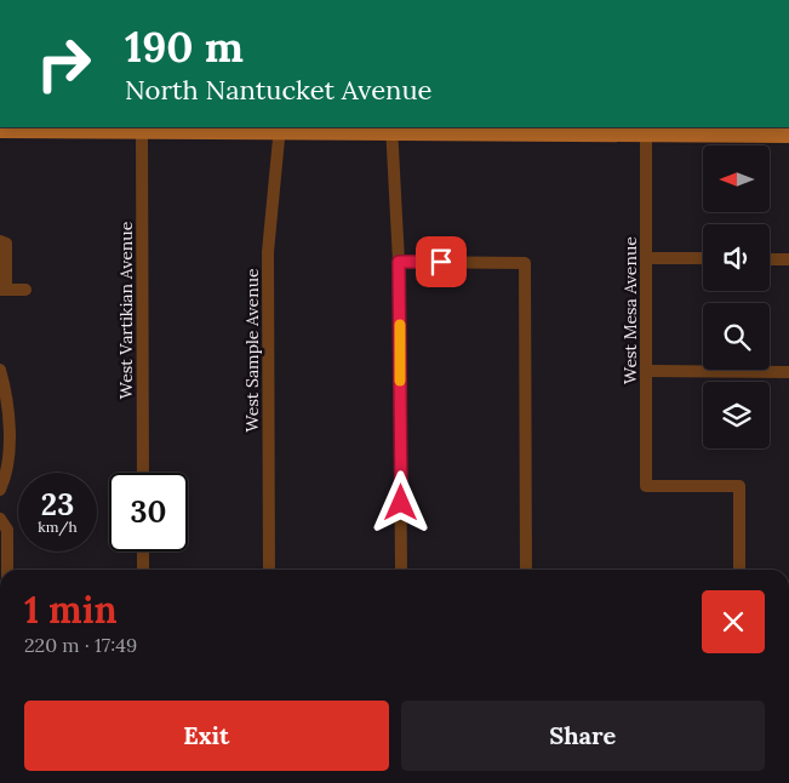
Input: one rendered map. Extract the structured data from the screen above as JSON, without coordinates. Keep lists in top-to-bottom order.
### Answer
{
  "streets": {
    "street": ["West Vartikian Avenue", "West Mesa Avenue", "West Sample Avenue"]
  },
  "north": "left",
  "page": {
    "turn": ["190 m", "North Nantucket Avenue"],
    "speed": "23 km/h",
    "limit": "30",
    "heading": ["1 min", "220 m · 17:49"],
    "buttons": ["Exit", "Share"]
  }
}
